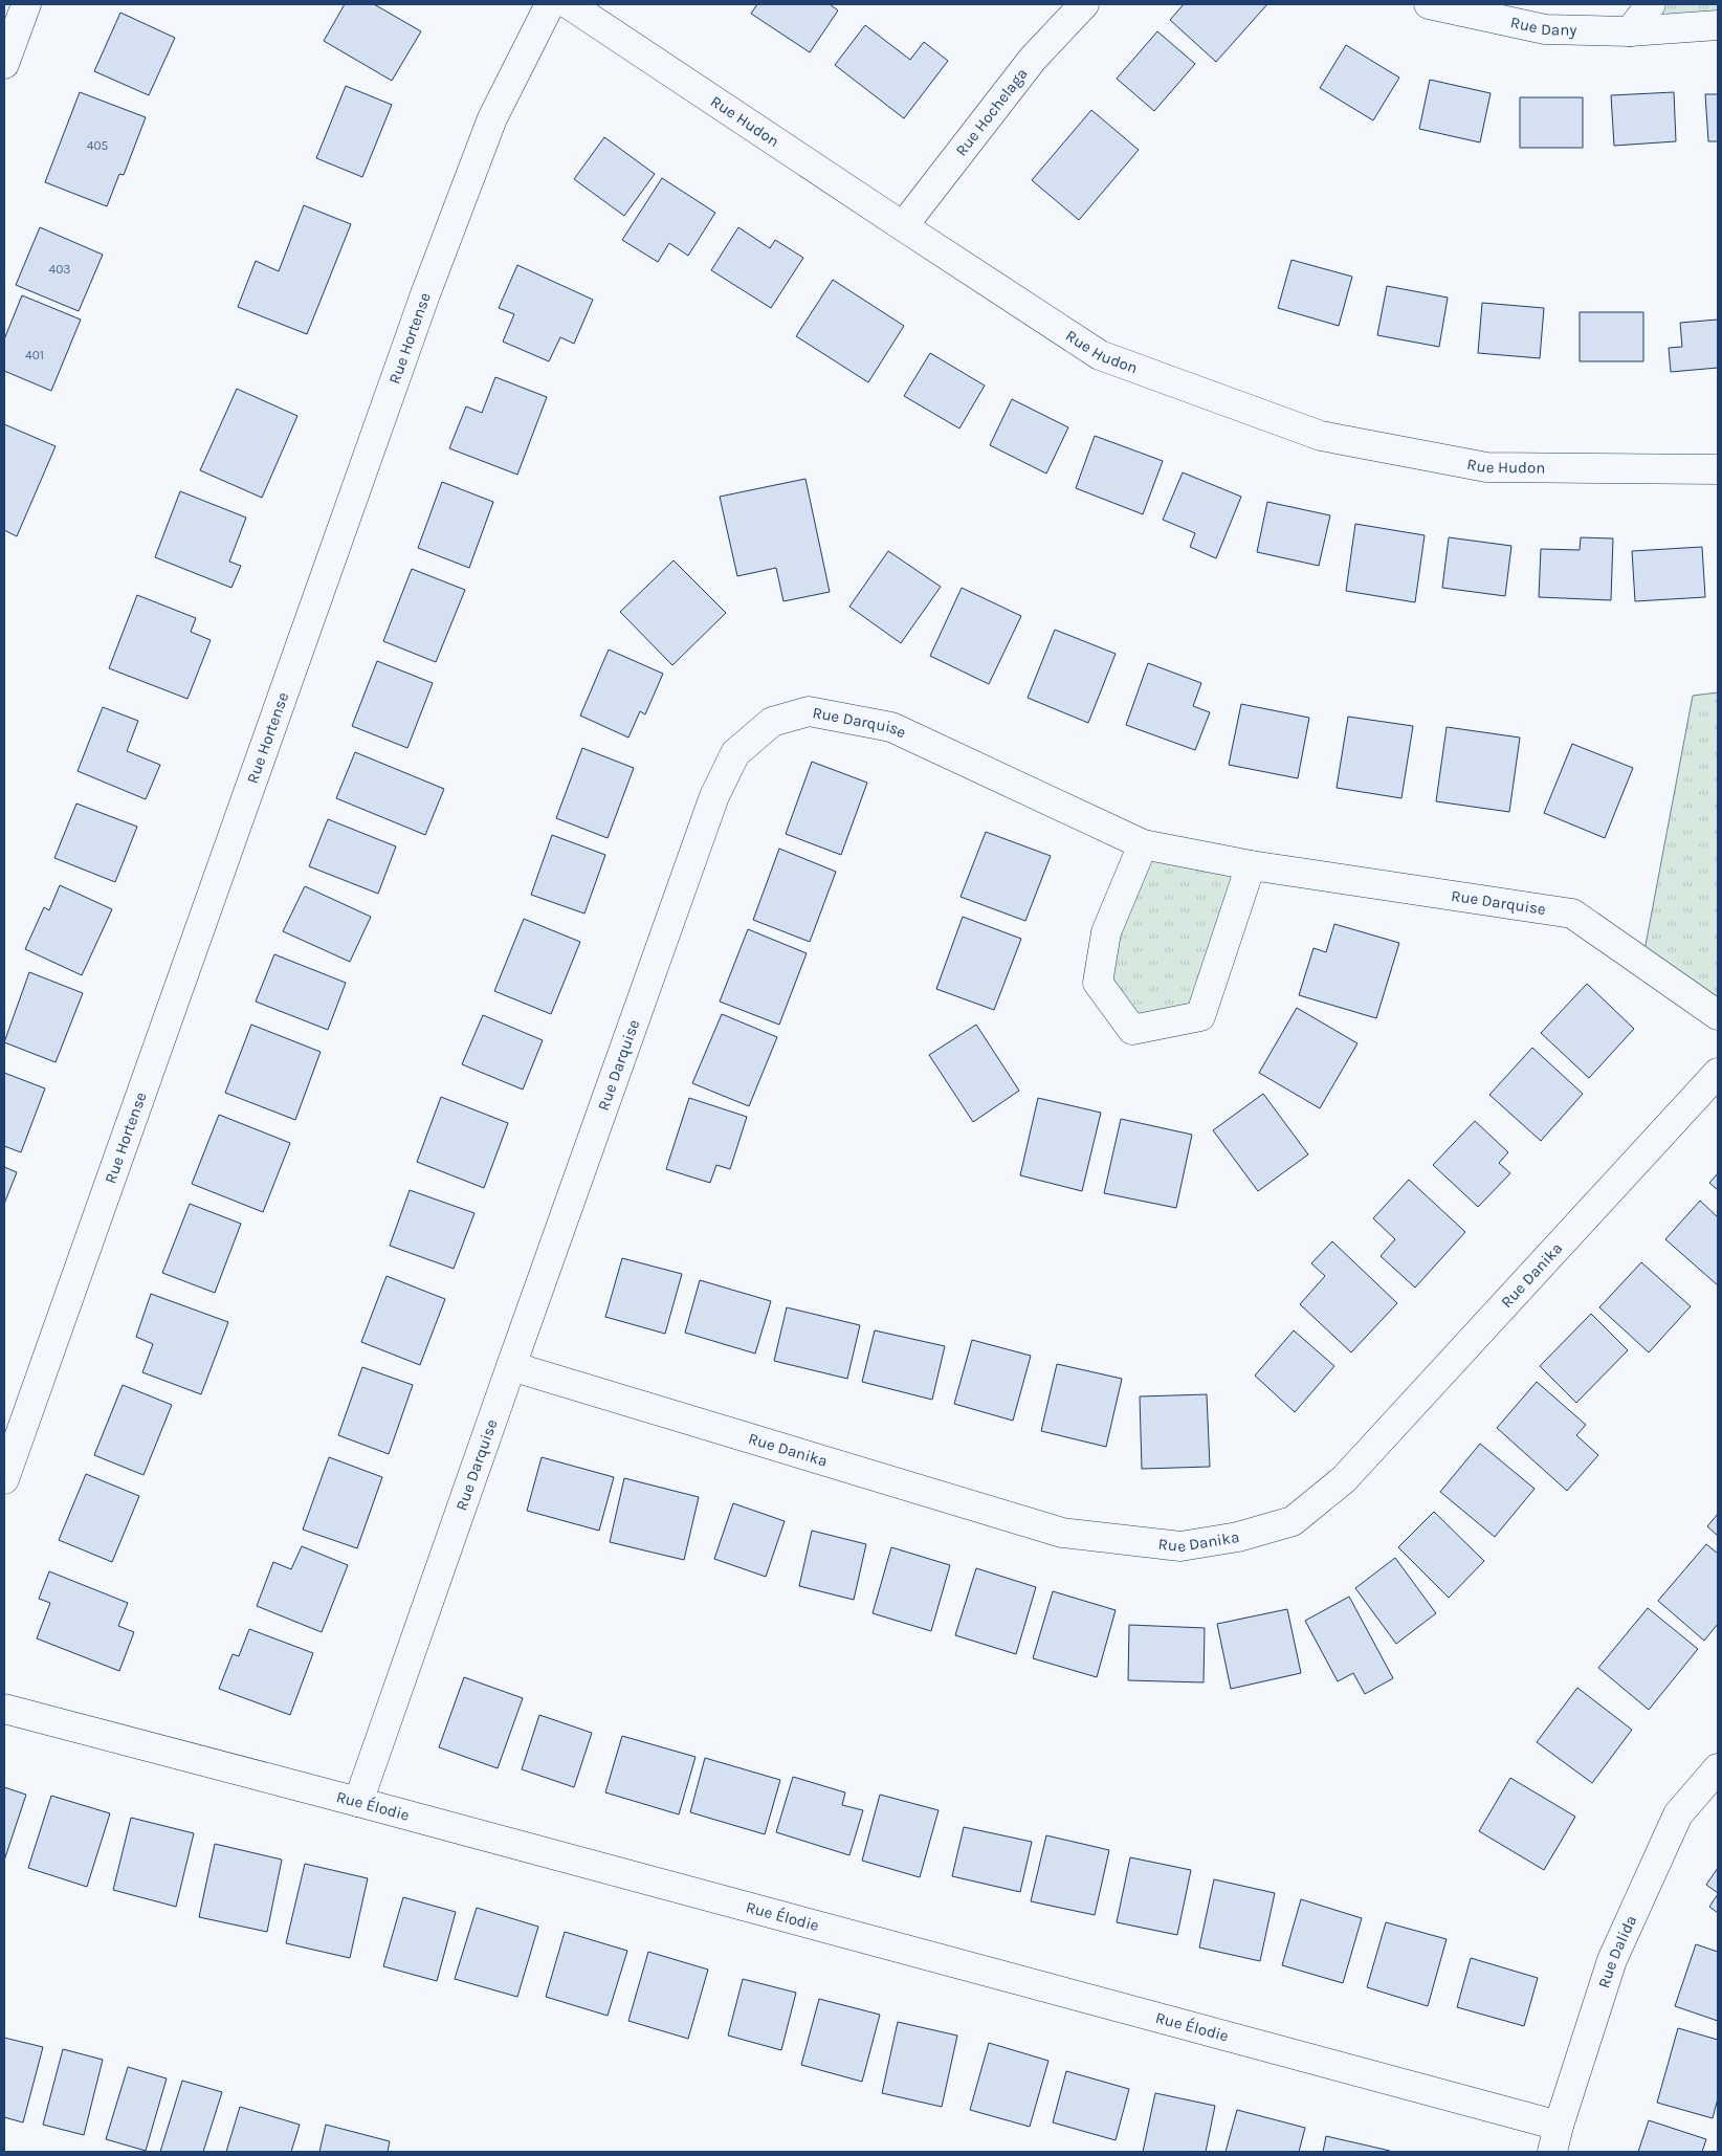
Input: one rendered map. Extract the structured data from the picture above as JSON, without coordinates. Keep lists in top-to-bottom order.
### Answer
{
  "streets": {
    "street": [
      "Rue Dany",
      "Rue Hochelaga",
      "Rue Hudon",
      "Rue Hortense",
      "Rue Darquise",
      "Rue Danika",
      "Rue Élodie",
      "Rue Dalida"
    ]
  },
  "crossings": [
    ["Rue Hochelaga", "Rue Hudon"],
    ["Rue Darquise", "Rue Danika"],
    ["Rue Darquise", "Rue Élodie"],
    ["Rue Élodie", "Rue Dalida"]
  ],
  "house_numbers": ["405", "403", "401"]
}
